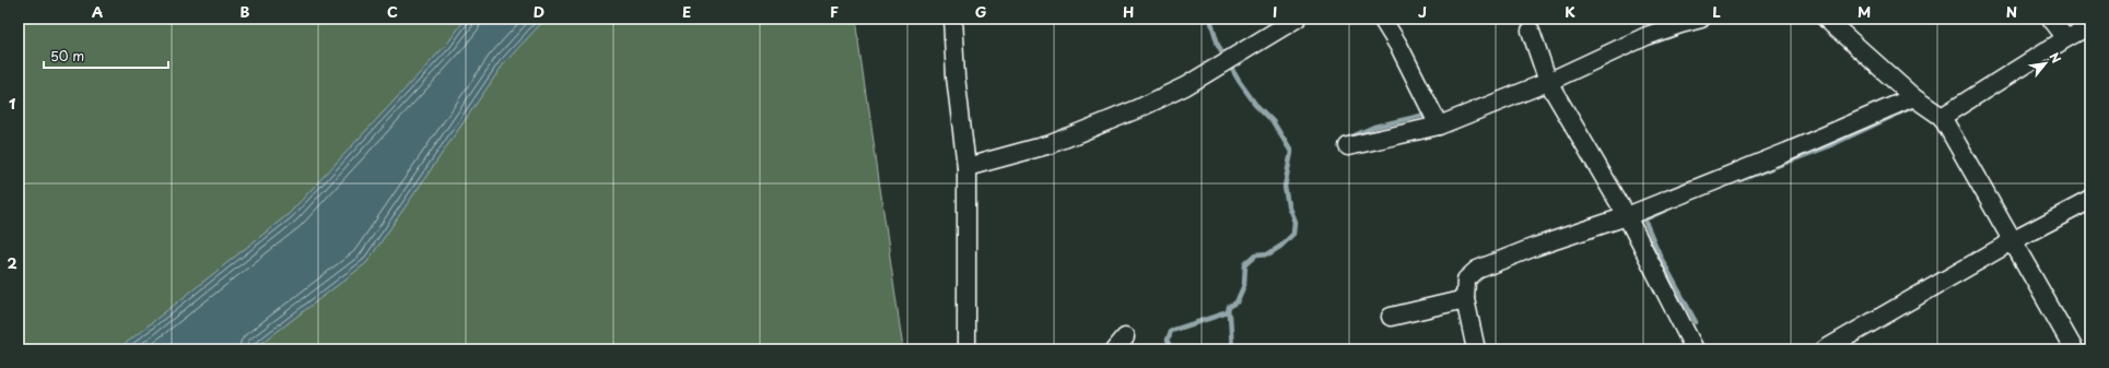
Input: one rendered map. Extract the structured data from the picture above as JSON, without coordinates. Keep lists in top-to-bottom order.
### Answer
{
  "scale_bar": "50 m",
  "north": "top right",
  "grid": {
    "columns": [
      "A",
      "B",
      "C",
      "D",
      "E",
      "F",
      "G",
      "H",
      "I",
      "J",
      "K",
      "L",
      "M",
      "N"
    ],
    "rows": ["1", "2"]
  }
}
